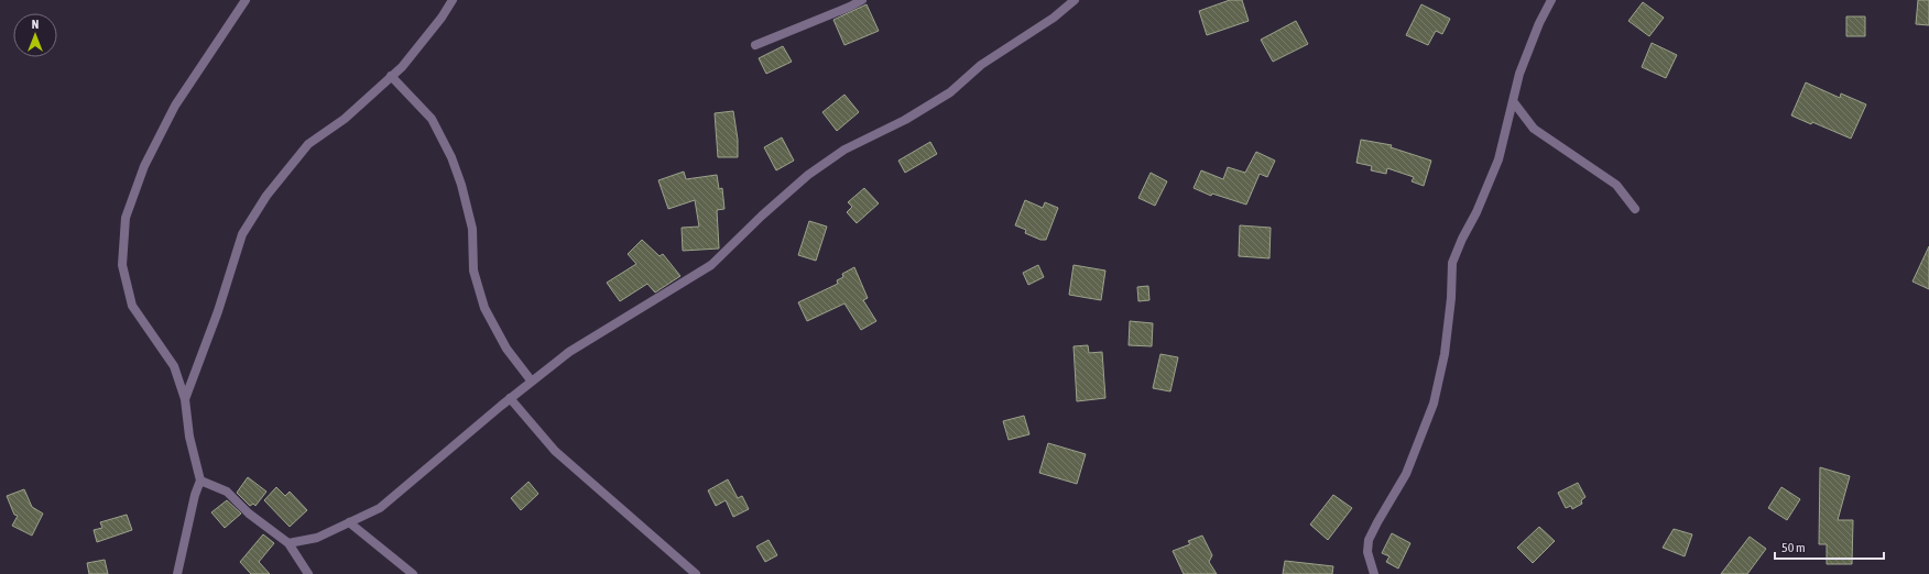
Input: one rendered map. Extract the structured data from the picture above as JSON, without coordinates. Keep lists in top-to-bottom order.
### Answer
{
  "scale_bar": "50 m",
  "north": "top"
}
